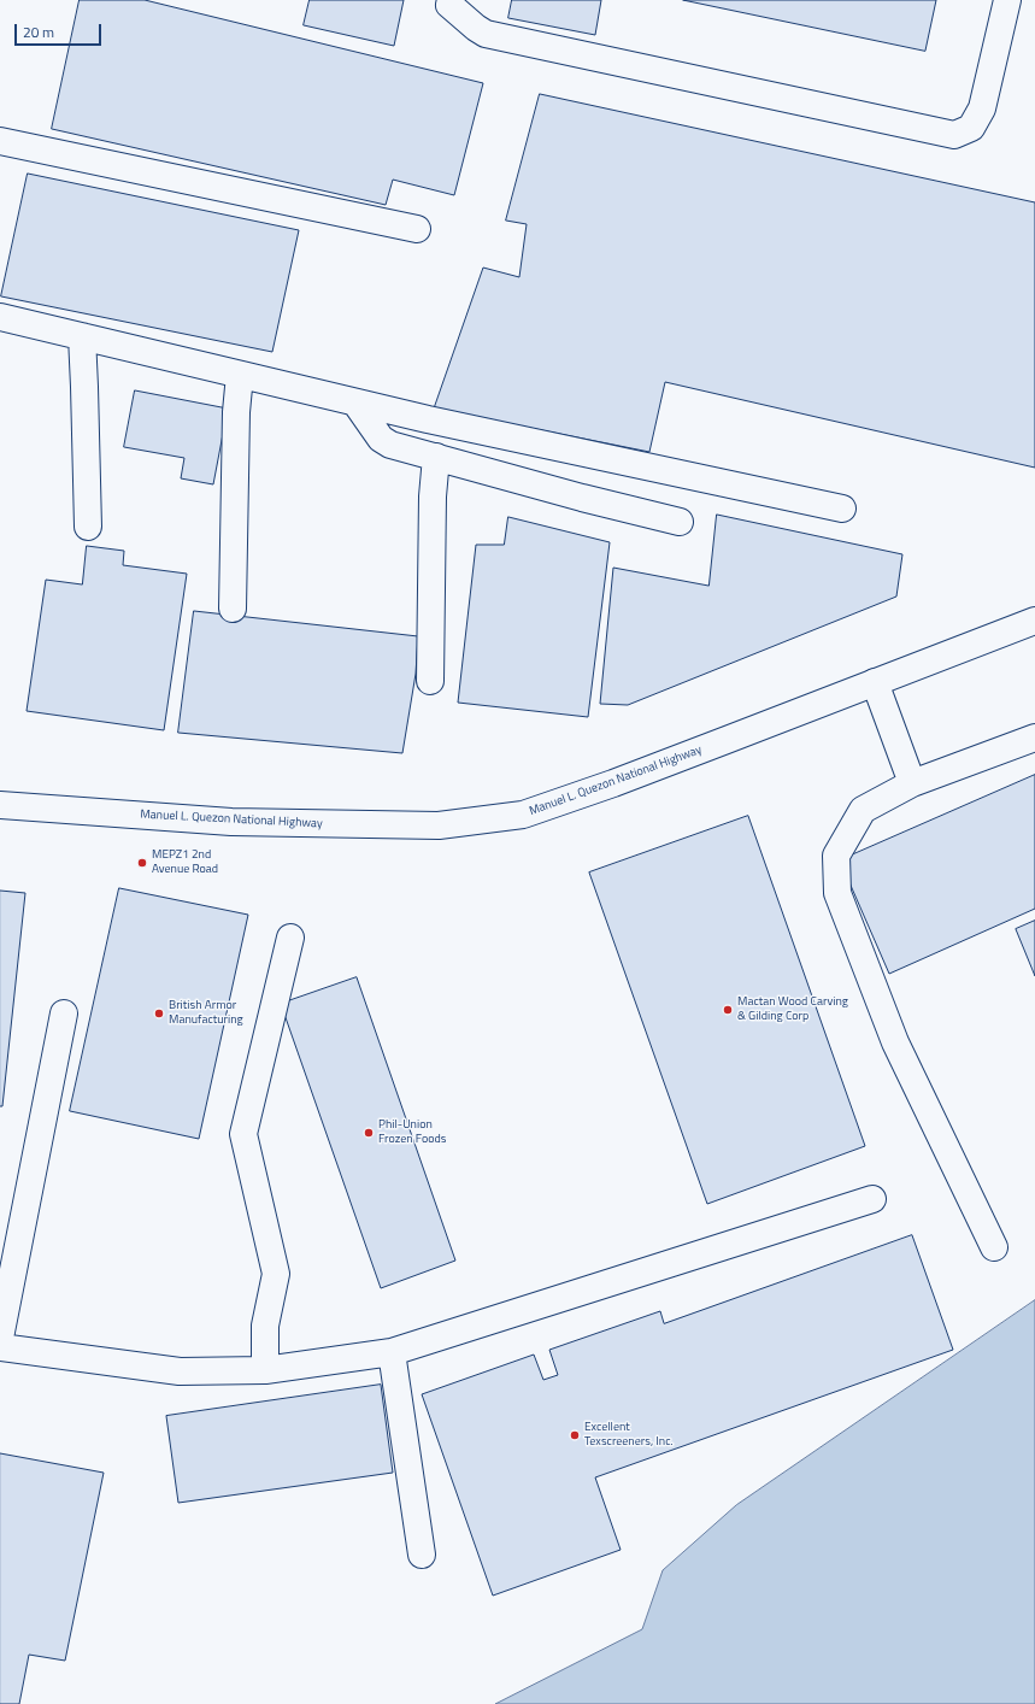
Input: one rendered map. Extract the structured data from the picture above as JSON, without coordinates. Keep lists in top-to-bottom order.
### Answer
{
  "streets": {
    "main road": ["Manuel L. Quezon National Highway"]
  },
  "places": [
    "MEPZ1 2nd Avenue Road",
    "Mactan Wood Carving & Gilding Corp",
    "British Armor Manufacturing",
    "Phil-Union Frozen Foods",
    "Excellent Texscreeners, Inc."
  ],
  "scale_bar": "20 m"
}
